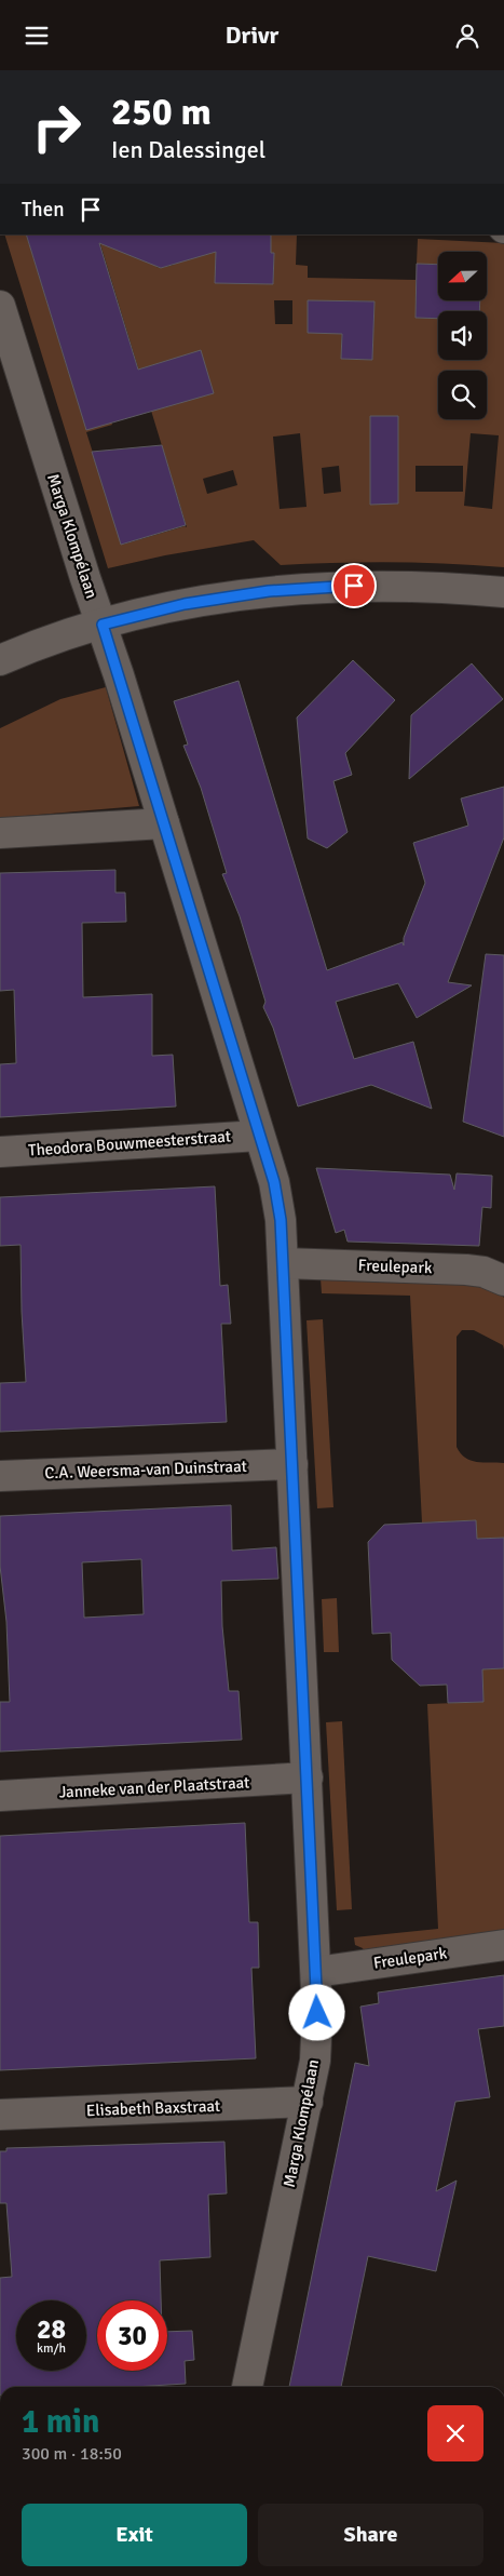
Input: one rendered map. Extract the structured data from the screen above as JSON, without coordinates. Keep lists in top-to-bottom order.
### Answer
{
  "streets": {
    "street": [
      "Marga Klompélaan",
      "Theodora Bouwmeesterstraat",
      "Freulepark",
      "C.A. Weersma-van Duinstraat",
      "Janneke van der Plaatstraat",
      "Elisabeth Baxstraat"
    ]
  },
  "crossings": [
    ["Marga Klompélaan", "Theodora Bouwmeesterstraat"],
    ["Marga Klompélaan", "Freulepark"],
    ["Marga Klompélaan", "C.A. Weersma-van Duinstraat"],
    ["Marga Klompélaan", "Janneke van der Plaatstraat"],
    ["Marga Klompélaan", "Elisabeth Baxstraat"]
  ],
  "north": "left",
  "page": {
    "header": "Drivr",
    "turn": ["250 m", "Ien Dalessingel"],
    "then": "Then",
    "speed": "28 km/h",
    "limit": "30",
    "heading": ["1 min", "300 m · 18:50"],
    "buttons": ["Exit", "Share"]
  }
}
